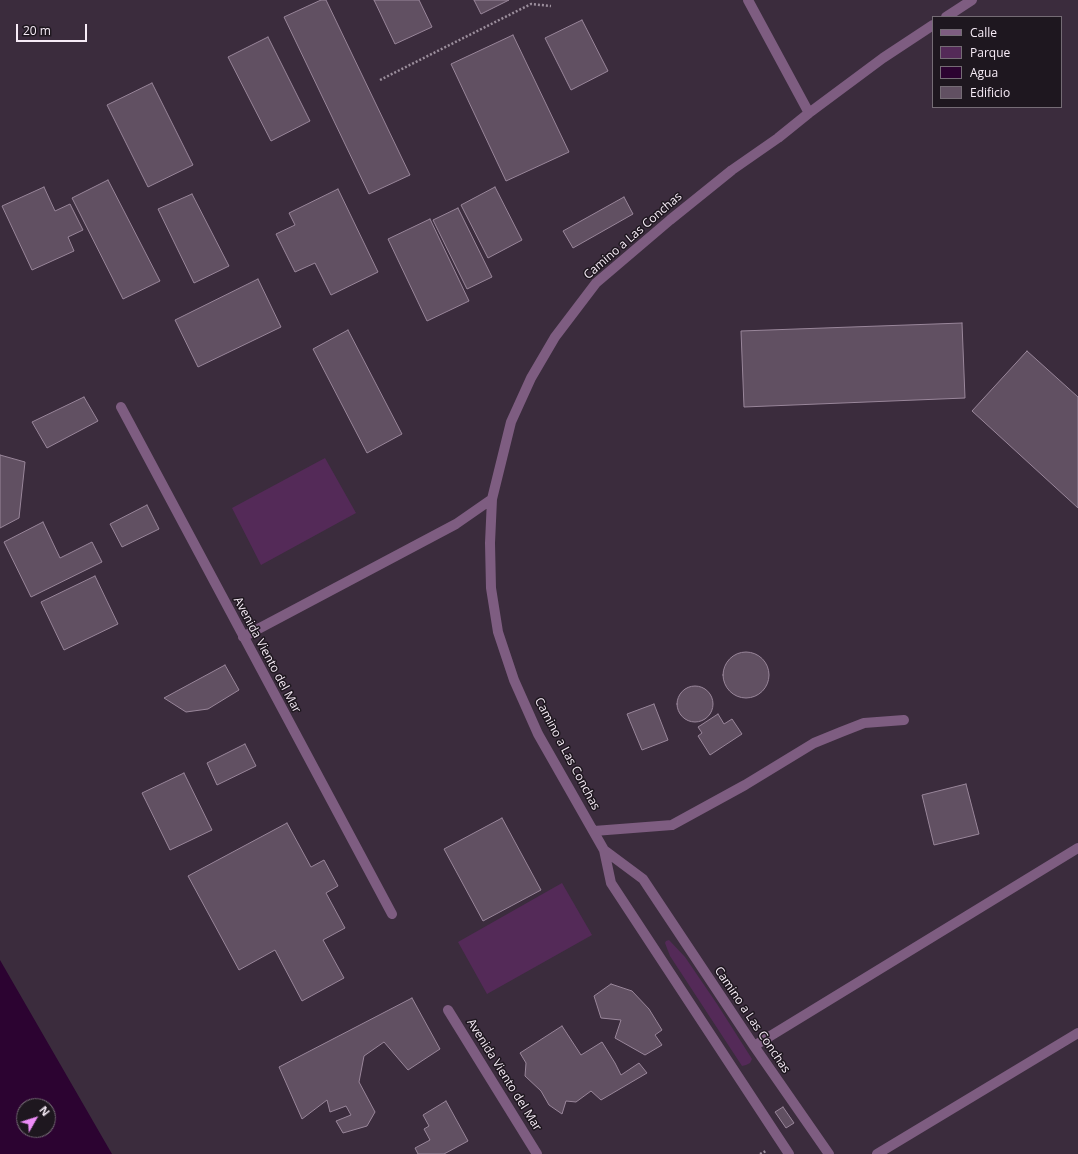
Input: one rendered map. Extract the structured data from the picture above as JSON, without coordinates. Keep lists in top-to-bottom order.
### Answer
{
  "streets": {
    "street": ["Camino a Las Conchas", "Avenida Viento del Mar"]
  },
  "legend": [
    "Calle",
    "Parque",
    "Agua",
    "Edificio"
  ],
  "scale_bar": "20 m",
  "north": "top right"
}
